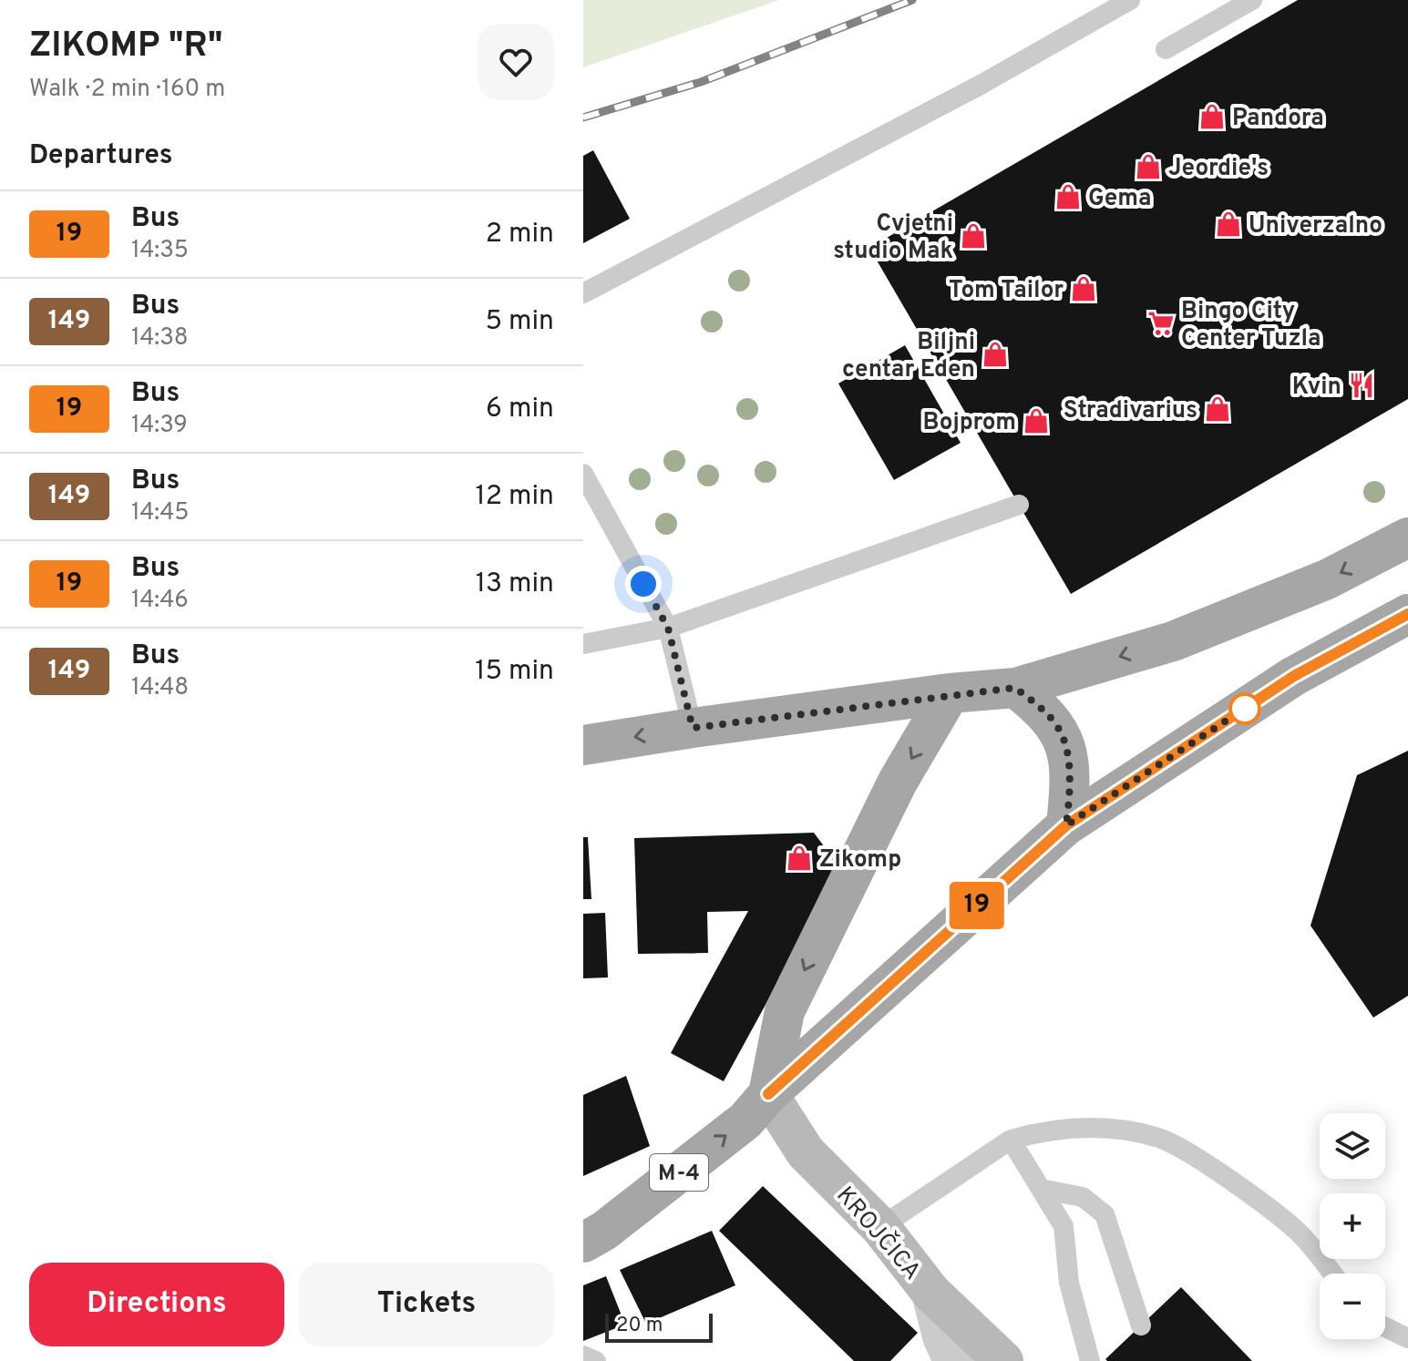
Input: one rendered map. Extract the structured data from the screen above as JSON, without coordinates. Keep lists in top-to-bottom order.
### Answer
{
  "streets": {
    "main road": ["M-4", "KROJČICA"]
  },
  "crossings": [
    ["M-4", "KROJČICA"]
  ],
  "places": {
    "shop": [
      "Pandora",
      "Jeordie's",
      "Gema",
      "Univerzalno",
      "Cvjetni studio Mak",
      "Tom Tailor",
      "Biljni centar Eden",
      "Stradivarius",
      "Bojprom",
      "Zikomp"
    ],
    "supermarket": ["Bingo City Center Tuzla"],
    "restaurant": ["Kvin"]
  },
  "lines": ["bus line 19"],
  "scale_bar": "20 m",
  "page": {
    "heading": [
      ["ZIKOMP \"R\"", "Walk · 2 min · 160 m"],
      "Departures"
    ],
    "on_map": "19",
    "list": [
      {
        "mark": "19",
        "name": "Bus",
        "note": "14:35",
        "value": "2 min"
      },
      {
        "mark": "149",
        "name": "Bus",
        "note": "14:38",
        "value": "5 min"
      },
      {
        "mark": "19",
        "name": "Bus",
        "note": "14:39",
        "value": "6 min"
      },
      {
        "mark": "149",
        "name": "Bus",
        "note": "14:45",
        "value": "12 min"
      },
      {
        "mark": "19",
        "name": "Bus",
        "note": "14:46",
        "value": "13 min"
      },
      {
        "mark": "149",
        "name": "Bus",
        "note": "14:48",
        "value": "15 min"
      }
    ],
    "map_buttons": ["+", "−"],
    "buttons": ["Directions", "Tickets"],
    "scale": "20 m"
  }
}
